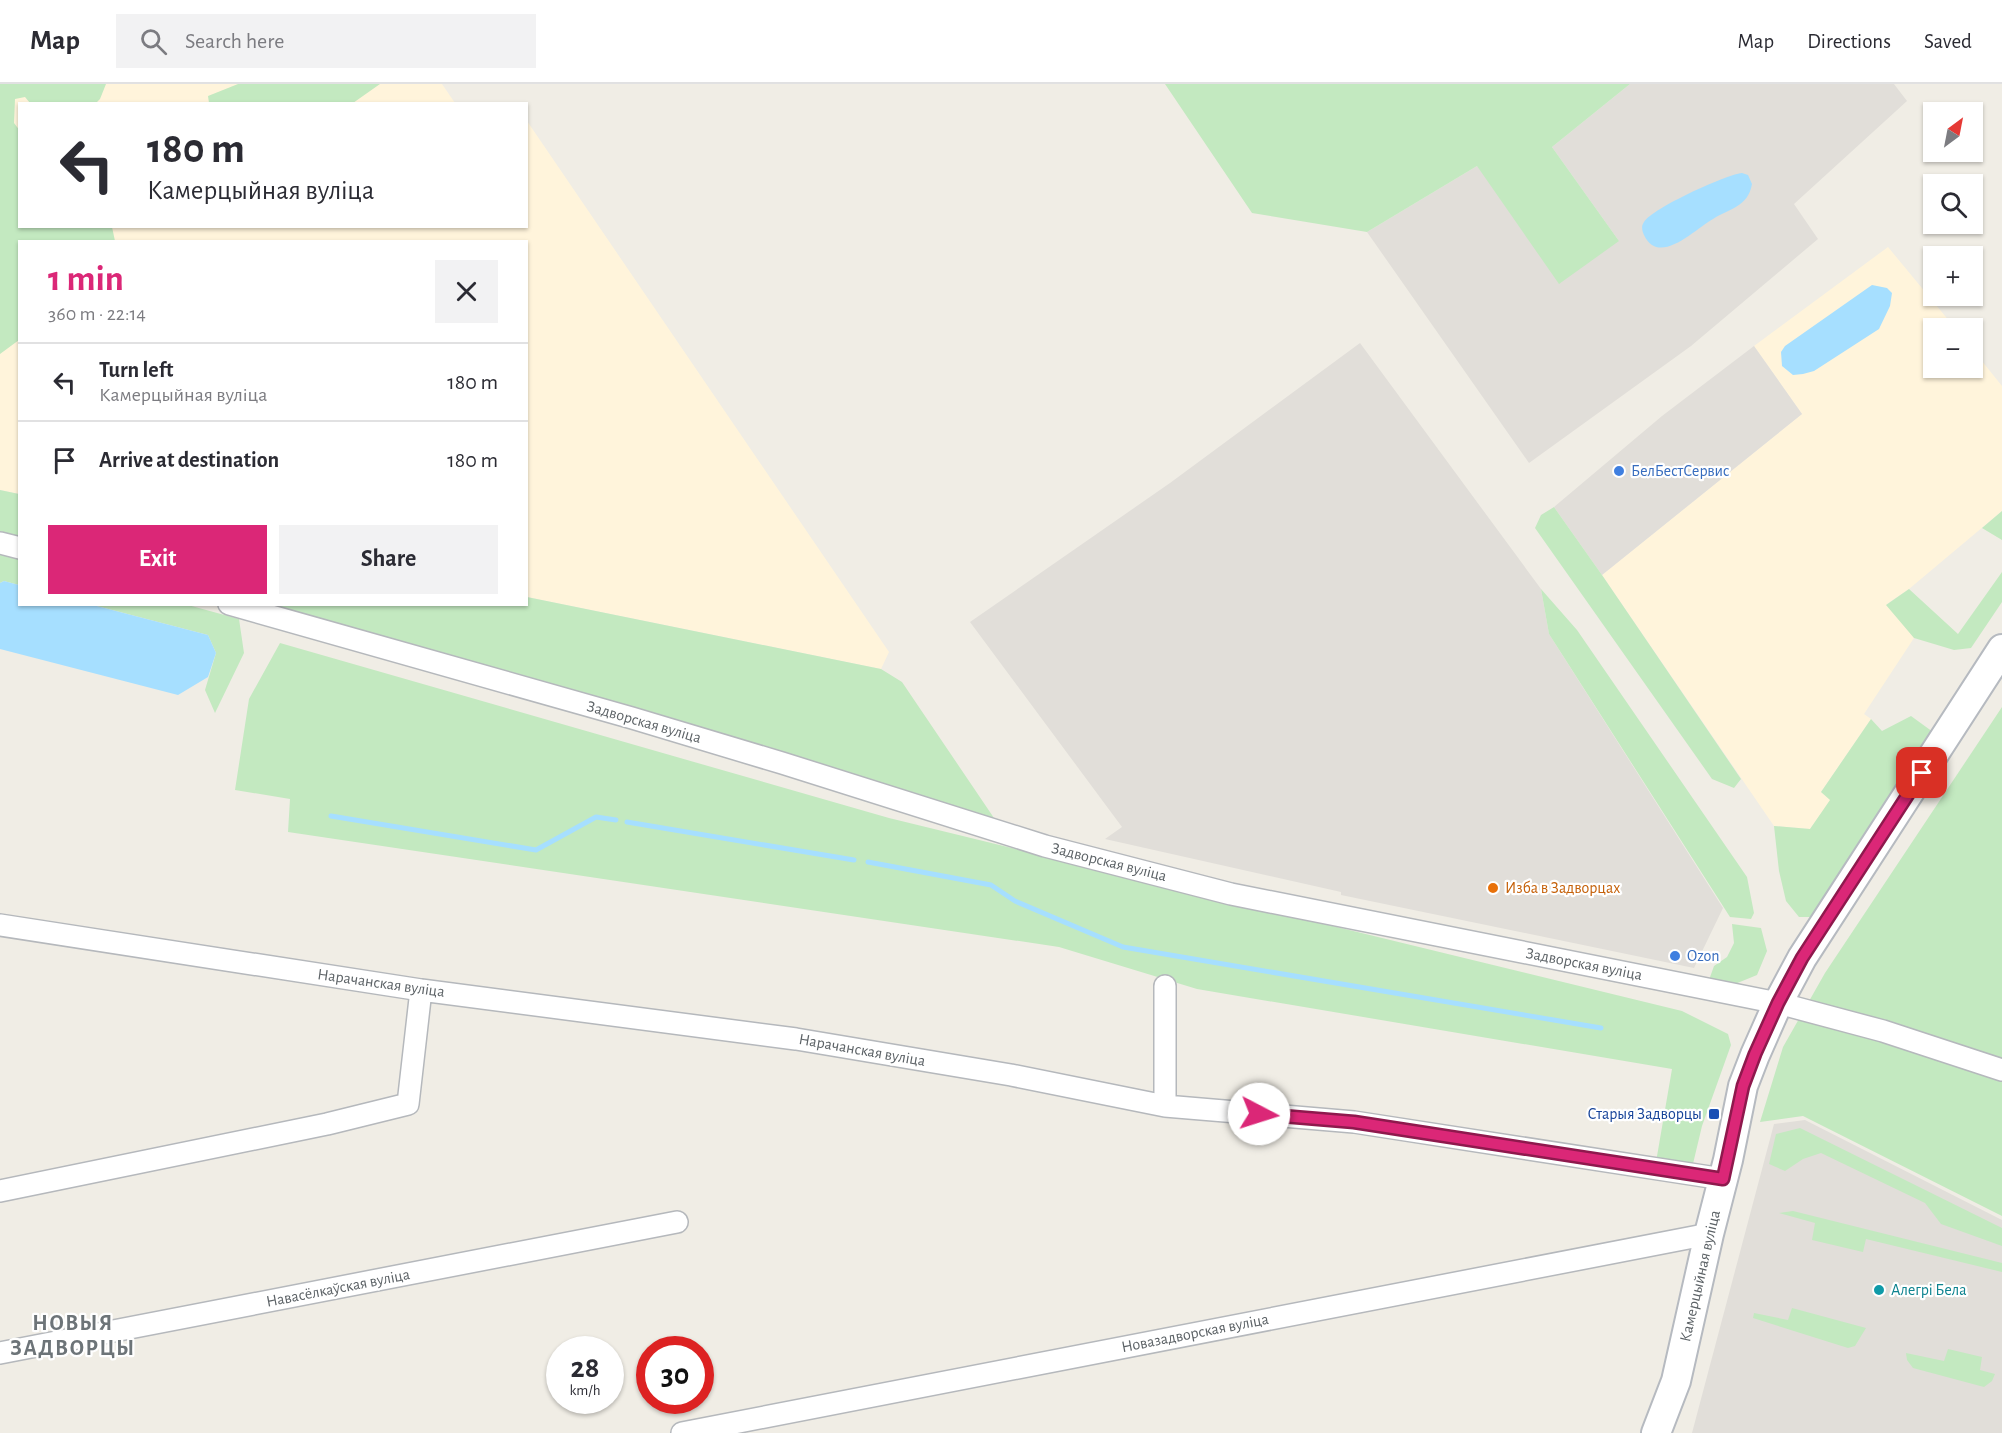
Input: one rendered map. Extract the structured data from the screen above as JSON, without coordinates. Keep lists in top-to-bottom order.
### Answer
{
  "streets": {
    "main road": ["Камерцыйная вуліца"],
    "street": [
      "Задворская вуліца",
      "Нарачанская вуліца",
      "Навасёлкаўская вуліца",
      "Новазадворская вуліца"
    ]
  },
  "crossings": [
    ["Задворская вуліца", "Камерцыйная вуліца"],
    ["Нарачанская вуліца", "Камерцыйная вуліца"],
    ["Камерцыйная вуліца", "Новазадворская вуліца"]
  ],
  "districts": ["НОВЫЯ ЗАДВОРЦЫ"],
  "places": {
    "other": [
      "БелБестСервис",
      "Изба в Задворцах",
      "Ozon",
      "Алегрі Бела"
    ],
    "transit": ["Старыя Задворцы"]
  },
  "north": "top right",
  "page": {
    "header": "Map",
    "search": "Search here",
    "nav": ["Map", "Directions", "Saved"],
    "map_buttons": ["+", "−"],
    "turn": ["180 m", "Камерцыйная вуліца"],
    "heading": ["1 min", "360 m · 22:14"],
    "list": [
      {
        "name": "Turn left",
        "note": "Камерцыйная вуліца",
        "value": "180 m"
      },
      {
        "name": "Arrive at destination",
        "value": "180 m"
      }
    ],
    "buttons": ["Exit", "Share"],
    "speed": "28 km/h",
    "limit": "30"
  }
}
